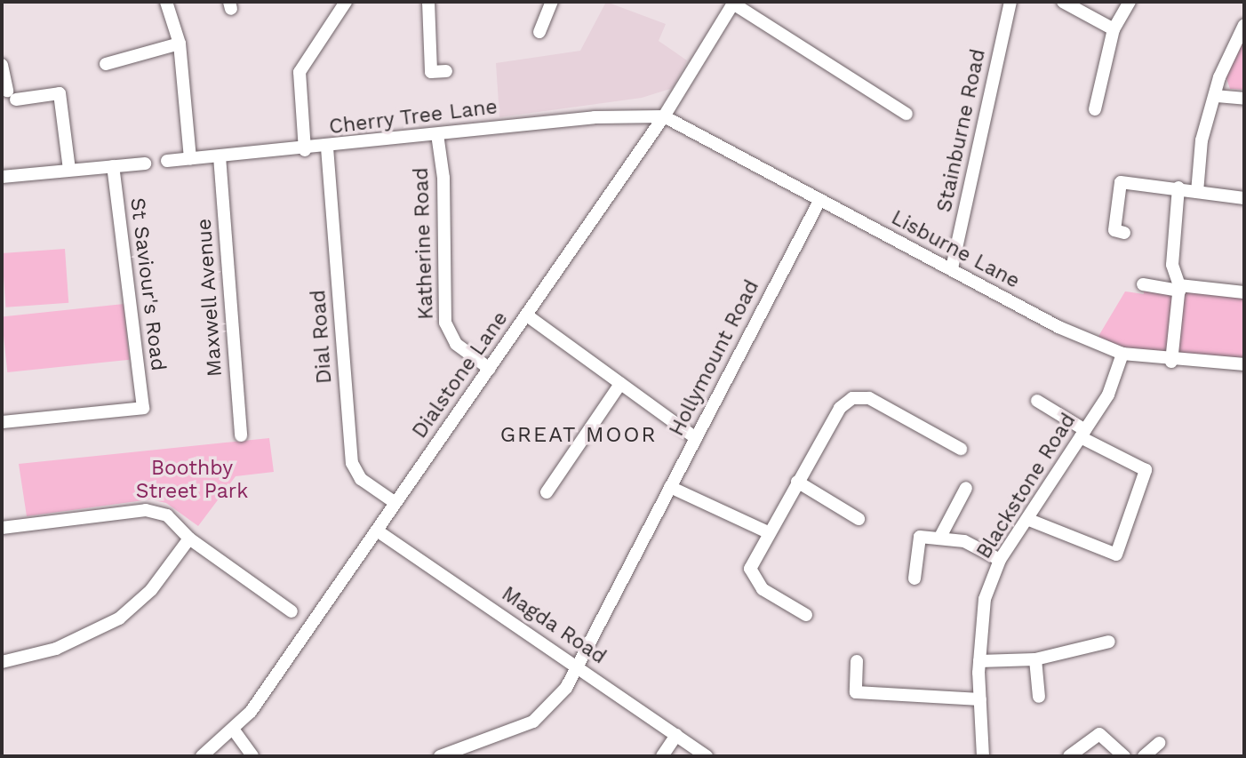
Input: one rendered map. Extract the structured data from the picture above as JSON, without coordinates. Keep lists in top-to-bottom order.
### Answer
{
  "streets": {
    "street": [
      "Cherry Tree Lane",
      "Stainburne Road",
      "Katherine Road",
      "Lisburne Lane",
      "St Saviour's Road",
      "Maxwell Avenue",
      "Dial Road",
      "Hollymount Road",
      "Dialstone Lane",
      "Blackstone Road",
      "Magda Road"
    ]
  },
  "crossings": [
    ["Cherry Tree Lane", "Katherine Road"],
    ["Cherry Tree Lane", "Lisburne Lane"],
    ["Cherry Tree Lane", "Maxwell Avenue"],
    ["Cherry Tree Lane", "Dial Road"],
    ["Cherry Tree Lane", "Dialstone Lane"],
    ["Stainburne Road", "Lisburne Lane"],
    ["Katherine Road", "Dialstone Lane"],
    ["Lisburne Lane", "Hollymount Road"],
    ["Lisburne Lane", "Dialstone Lane"],
    ["Lisburne Lane", "Blackstone Road"],
    ["Dial Road", "Dialstone Lane"],
    ["Hollymount Road", "Magda Road"],
    ["Dialstone Lane", "Magda Road"]
  ],
  "districts": ["GREAT MOOR"],
  "parks": ["Boothby Street Park"]
}
